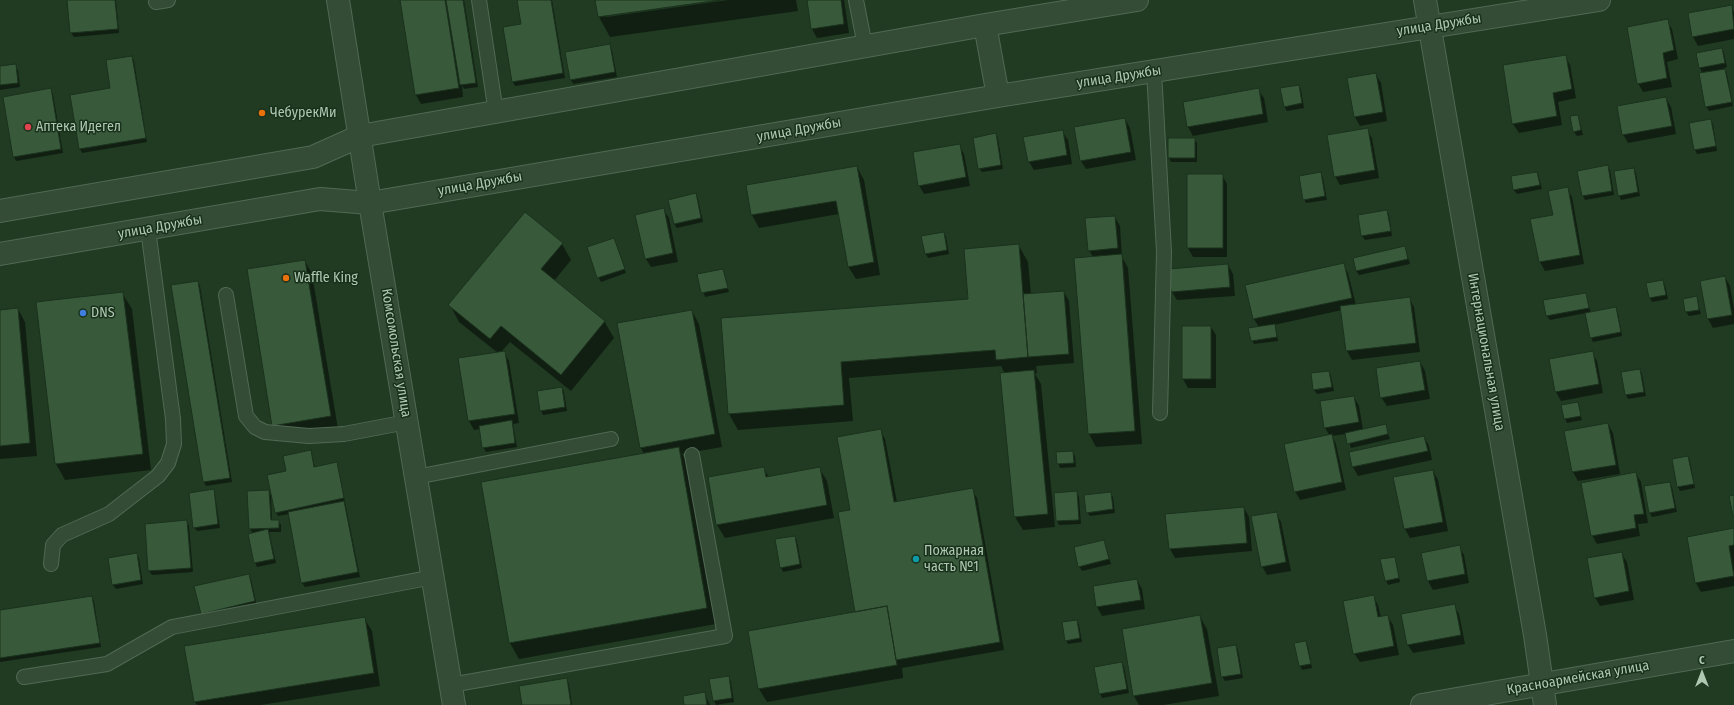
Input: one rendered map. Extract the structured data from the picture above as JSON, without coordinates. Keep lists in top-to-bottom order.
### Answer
{
  "streets": {
    "street": [
      "улица Дружбы",
      "Интернациональная улица",
      "Комсомольская улица",
      "Красноармейская улица"
    ]
  },
  "crossings": [
    ["улица Дружбы", "Интернациональная улица"],
    ["улица Дружбы", "Комсомольская улица"],
    ["Интернациональная улица", "Красноармейская улица"]
  ],
  "places": [
    "ЧебурекМи",
    "Аптека Идегел",
    "Waffle King",
    "DNS",
    "Пожарная часть №1"
  ],
  "north": "top"
}
